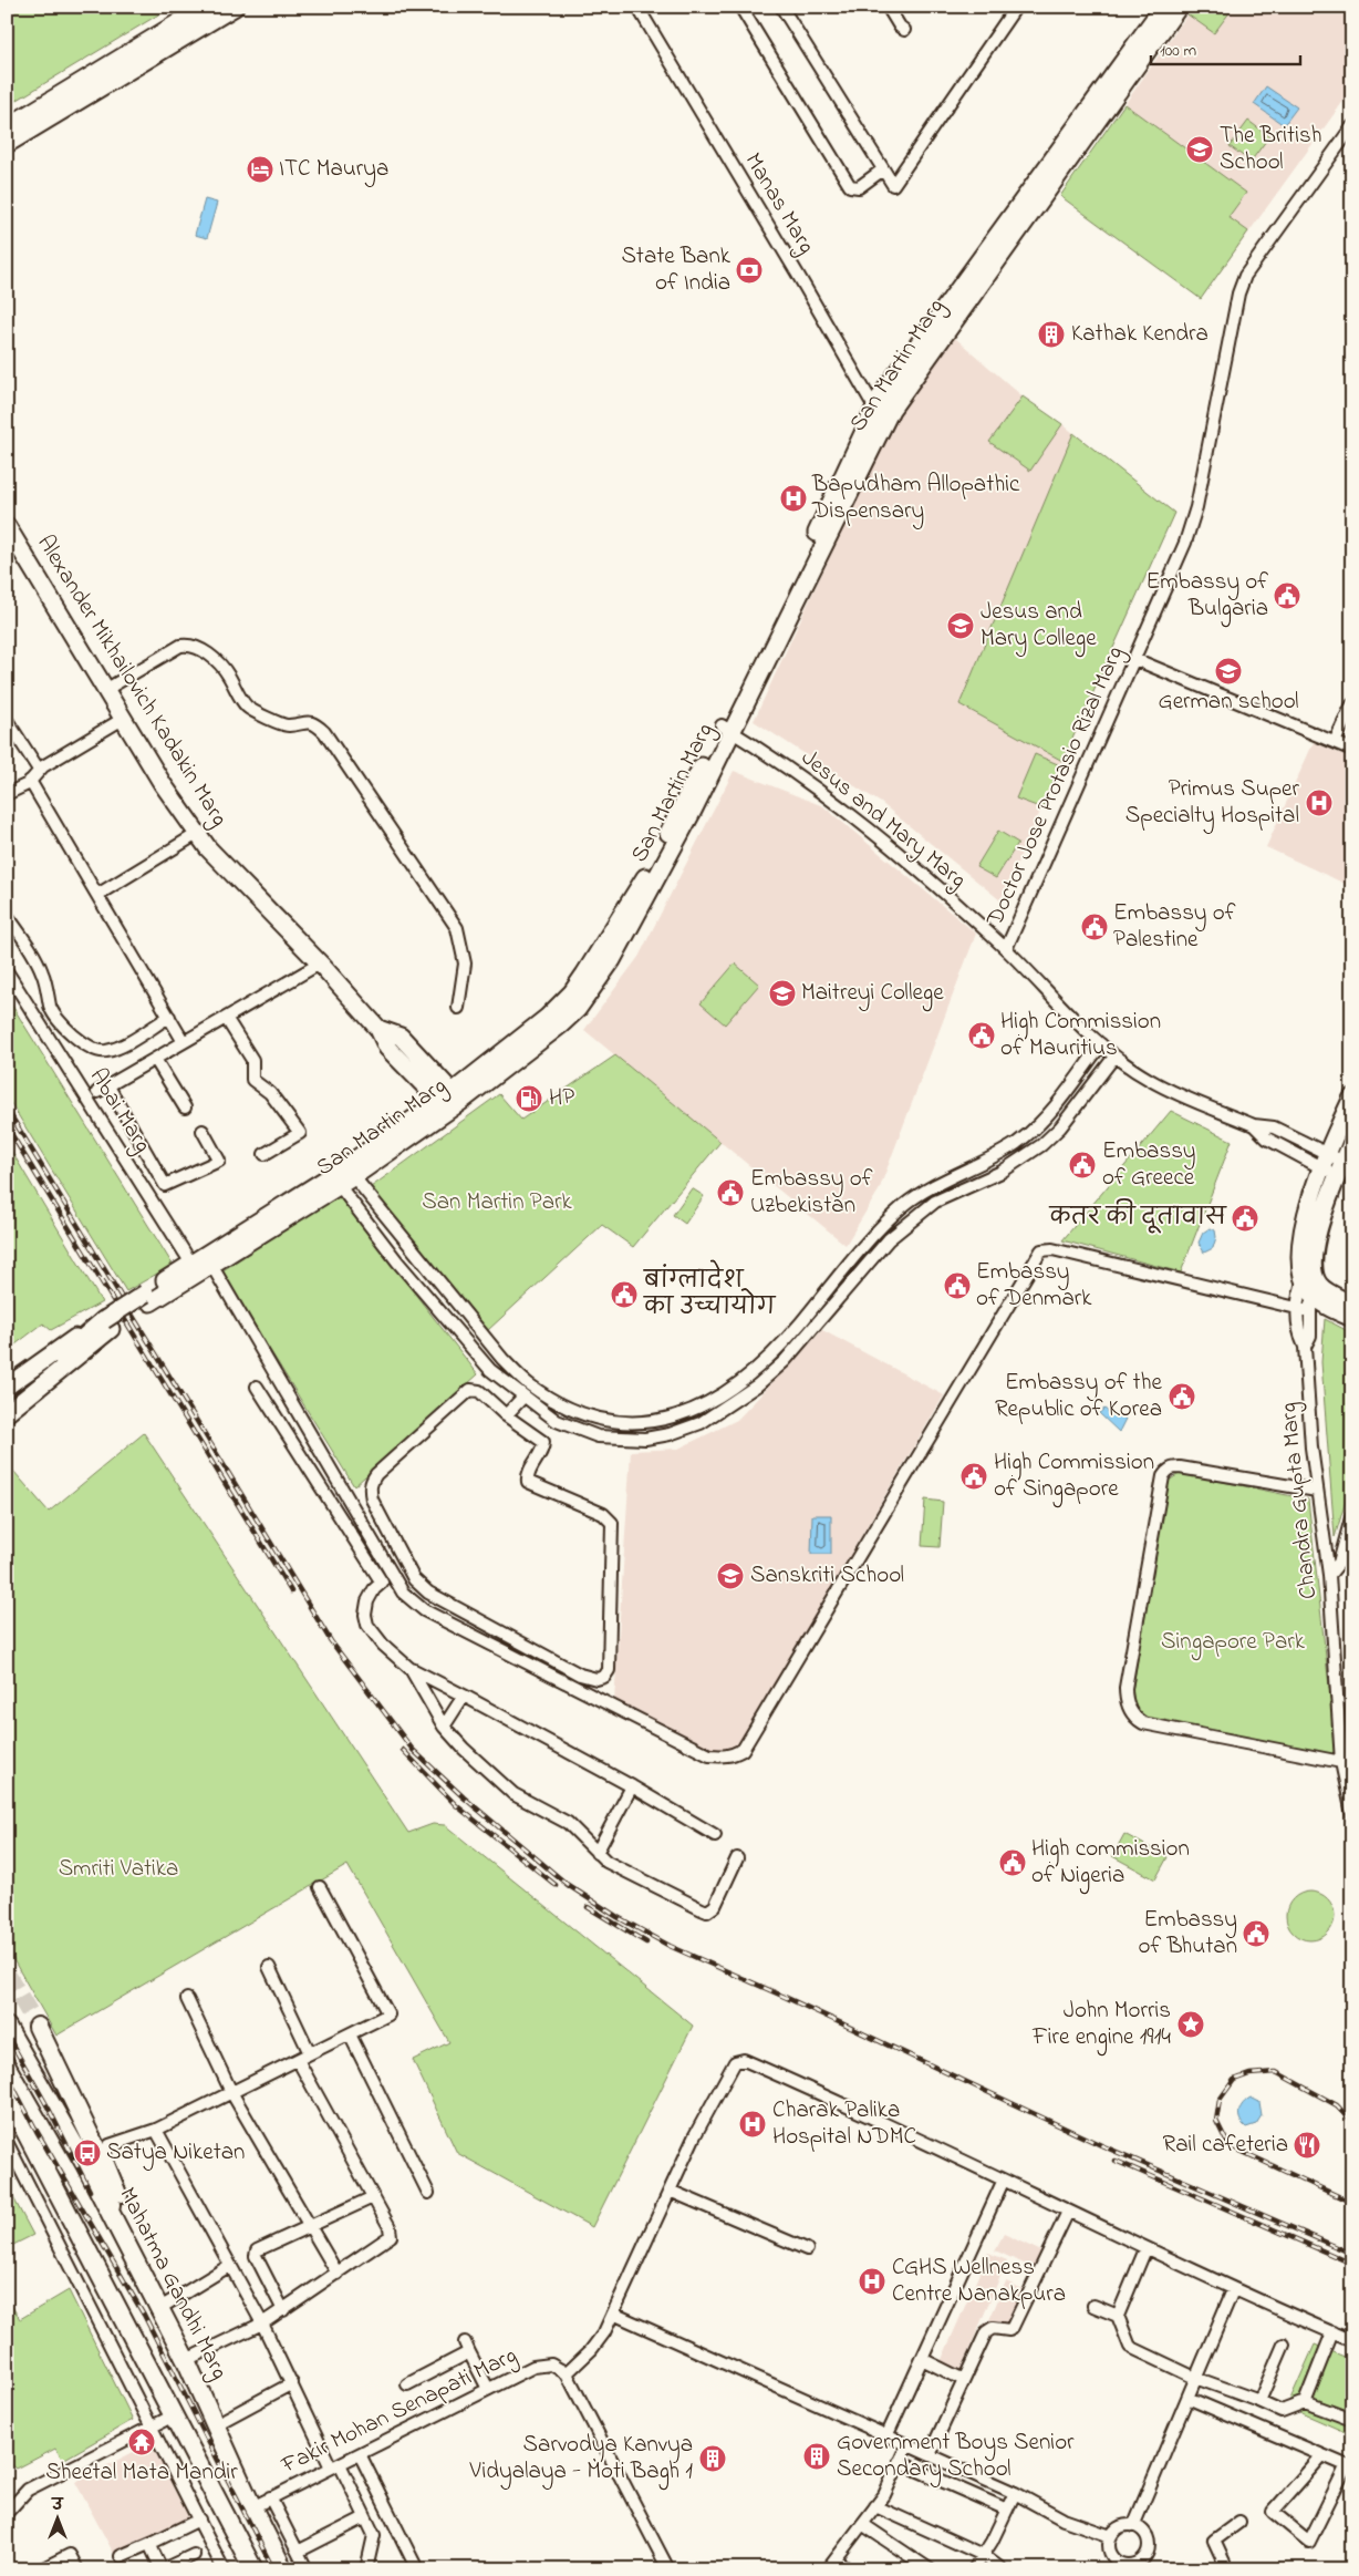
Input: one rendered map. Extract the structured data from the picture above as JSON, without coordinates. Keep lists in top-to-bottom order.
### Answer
{
  "streets": {
    "main road": ["Mahatma Gandhi Marg"],
    "street": [
      "Manas Marg",
      "San Martin Marg",
      "Alexander Mikhailovich Kadakin Marg",
      "Doctor Jose Protasio Rizal Marg",
      "Jesus and Mary Marg",
      "Abai Marg",
      "Chandra Gupta Marg",
      "Fakir Mohan Senapati Marg"
    ]
  },
  "crossings": [
    ["Manas Marg", "San Martin Marg"],
    ["San Martin Marg", "Alexander Mikhailovich Kadakin Marg"],
    ["San Martin Marg", "Jesus and Mary Marg"],
    ["San Martin Marg", "Abai Marg"],
    ["Doctor Jose Protasio Rizal Marg", "Jesus and Mary Marg"],
    ["Mahatma Gandhi Marg", "Fakir Mohan Senapati Marg"]
  ],
  "parks": ["San Martin Park", "Singapore Park", "Smriti Vatika"],
  "places": {
    "school or university": [
      "The British School",
      "Jesus and Mary College",
      "German school",
      "Maitreyi College",
      "Sanskriti School"
    ],
    "hotel": ["ITC Maurya"],
    "bank": ["State Bank of India"],
    "building": ["Kathak Kendra", "Government Boys Senior Secondary School", "Sarvodya Kanvya Vidyalaya - Moti Bagh 1"],
    "hospital": [
      "Bapudham Allopathic Dispensary",
      "Primus Super Specialty Hospital",
      "Charak Palika Hospital NDMC",
      "CGHS Wellness Centre Nanakpura"
    ],
    "public building": [
      "Embassy of Bulgaria",
      "Embassy of Palestine",
      "High Commission of Mauritius",
      "Embassy of Greece",
      "Embassy of Uzbekistan",
      "कतर की दूतावास",
      "Embassy of Denmark",
      "बांग्लादेश का उच्चायोग",
      "Embassy of the Republic of Korea",
      "High Commission of Singapore",
      "High commission of Nigeria",
      "Embassy of Bhutan"
    ],
    "fuel station": ["HP"],
    "place": ["John Morris Fire engine 1914"],
    "restaurant": ["Rail cafeteria"],
    "bus stop": ["Satya Niketan"],
    "temple": ["Sheetal Mata Mandir"]
  },
  "scale_bar": "100 m",
  "north": "top"
}
